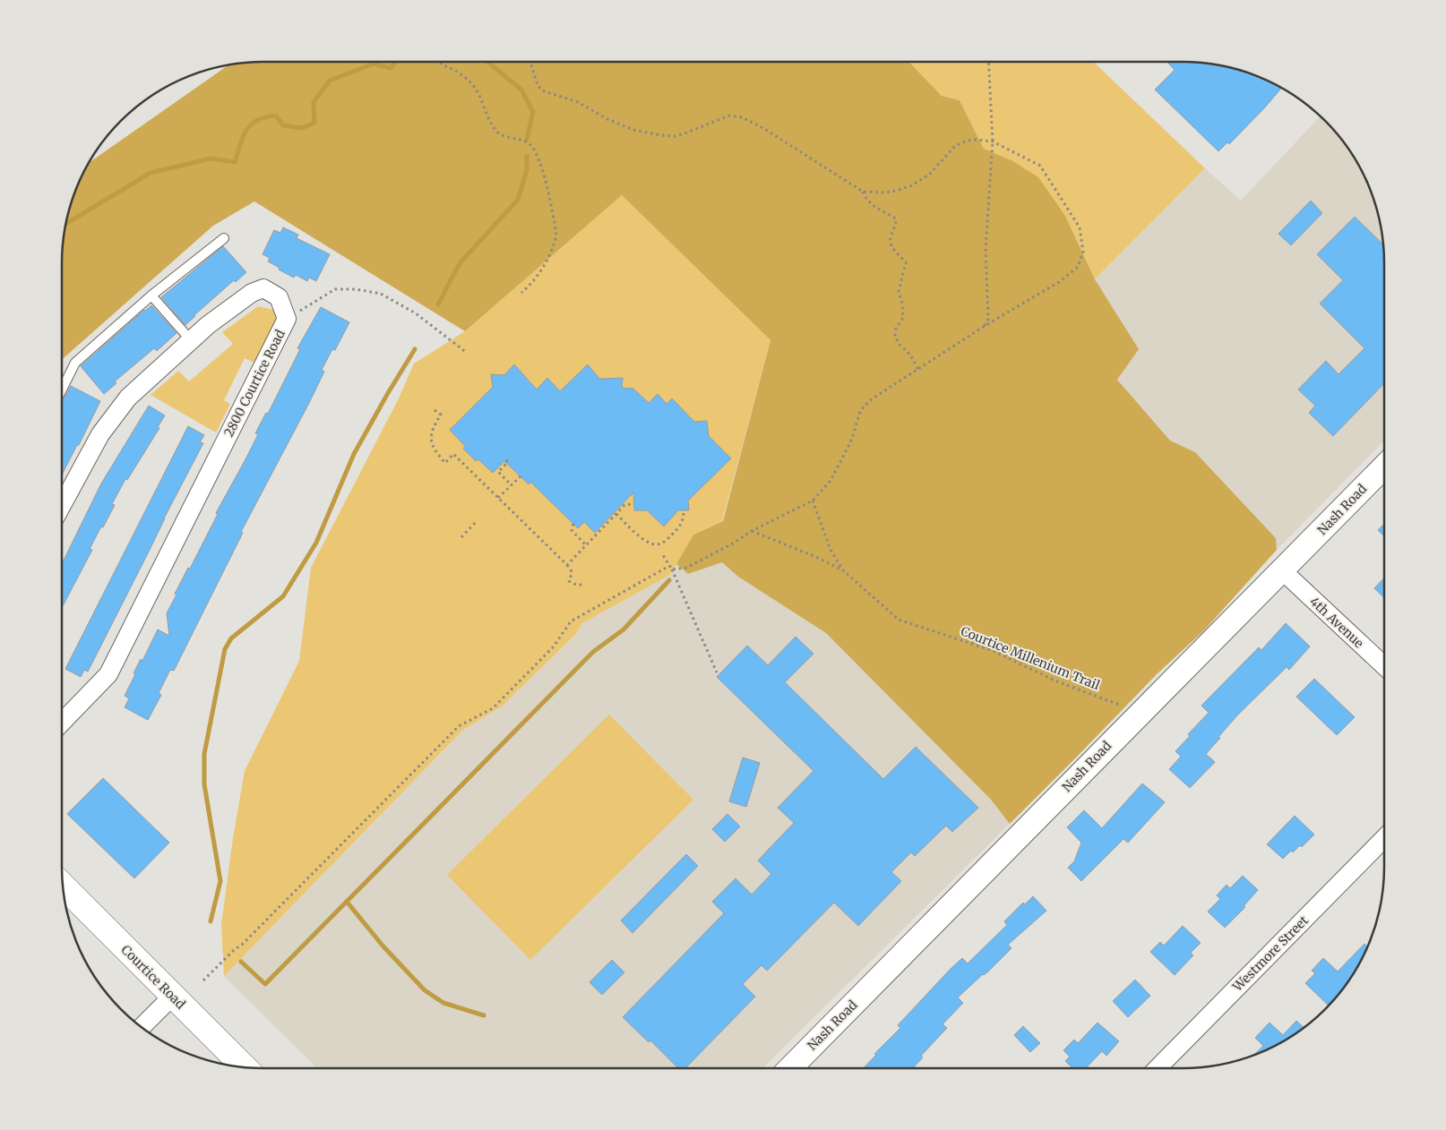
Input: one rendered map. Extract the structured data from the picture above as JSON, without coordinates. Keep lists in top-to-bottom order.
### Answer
{
  "streets": {
    "main road": ["Courtice Road"],
    "street": [
      "2800 Courtice Road",
      "Nash Road",
      "4th Avenue",
      "Westmore Street"
    ],
    "path": ["Courtice Millenium Trail"]
  },
  "crossings": [
    ["Nash Road", "4th Avenue"]
  ]
}
